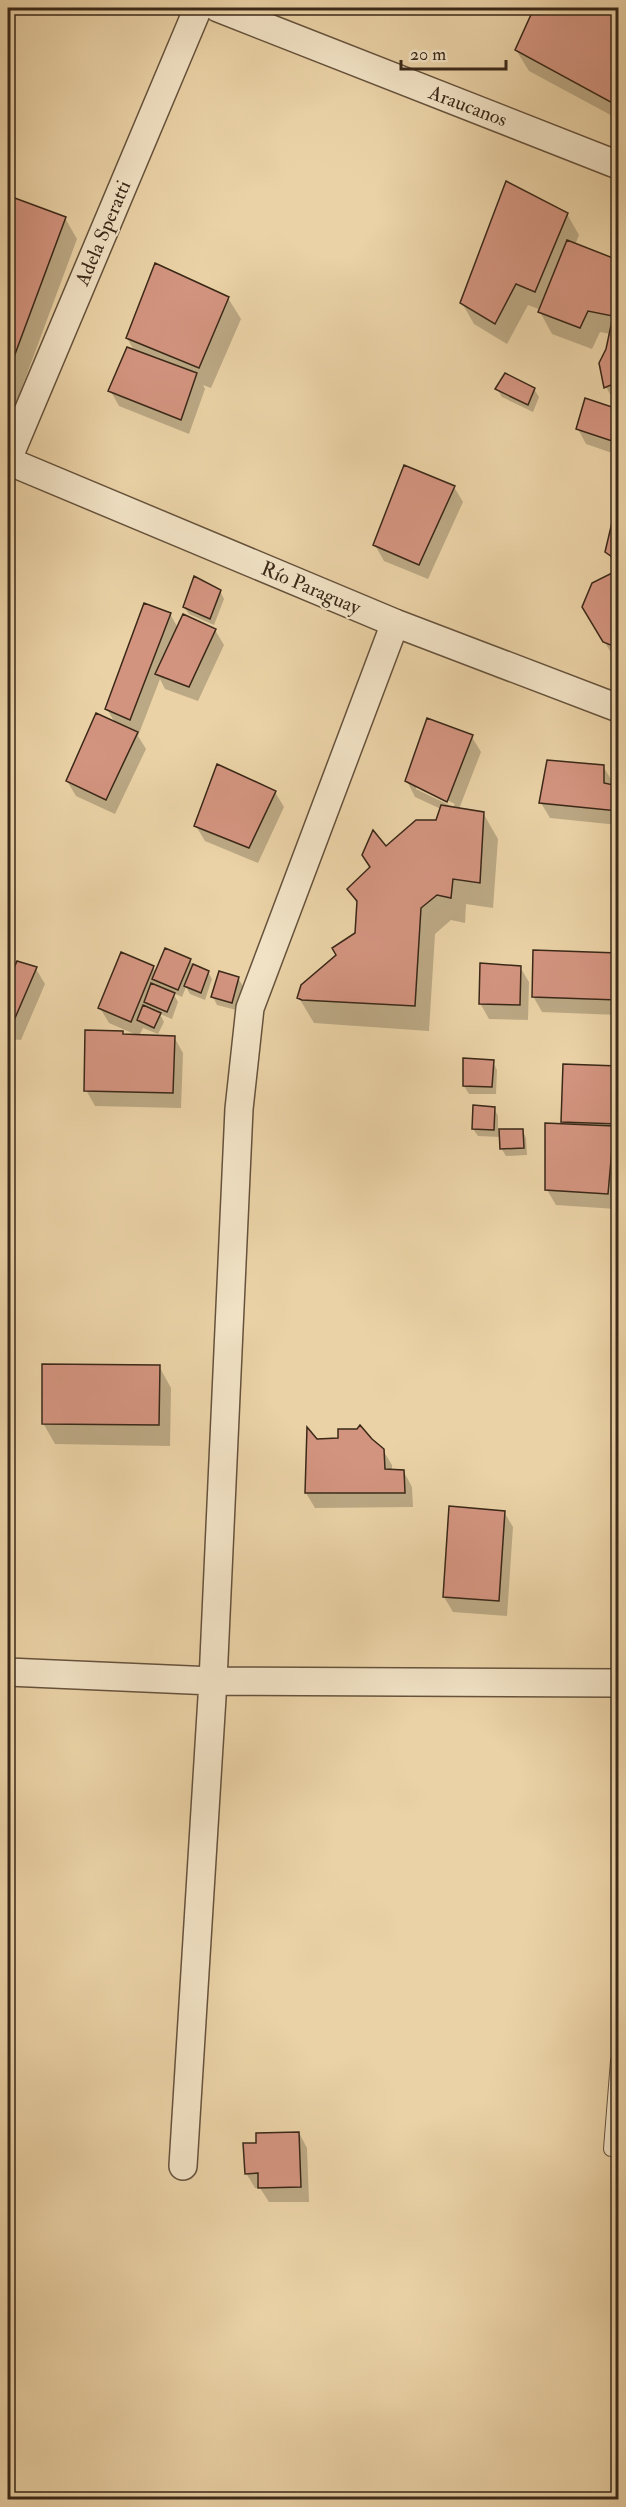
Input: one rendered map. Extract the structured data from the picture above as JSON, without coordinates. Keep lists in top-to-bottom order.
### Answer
{
  "streets": {
    "street": ["Araucanos", "Adela Speratti", "Río Paraguay"]
  },
  "crossings": [
    ["Adela Speratti", "Río Paraguay"]
  ],
  "scale_bar": "20 m"
}
